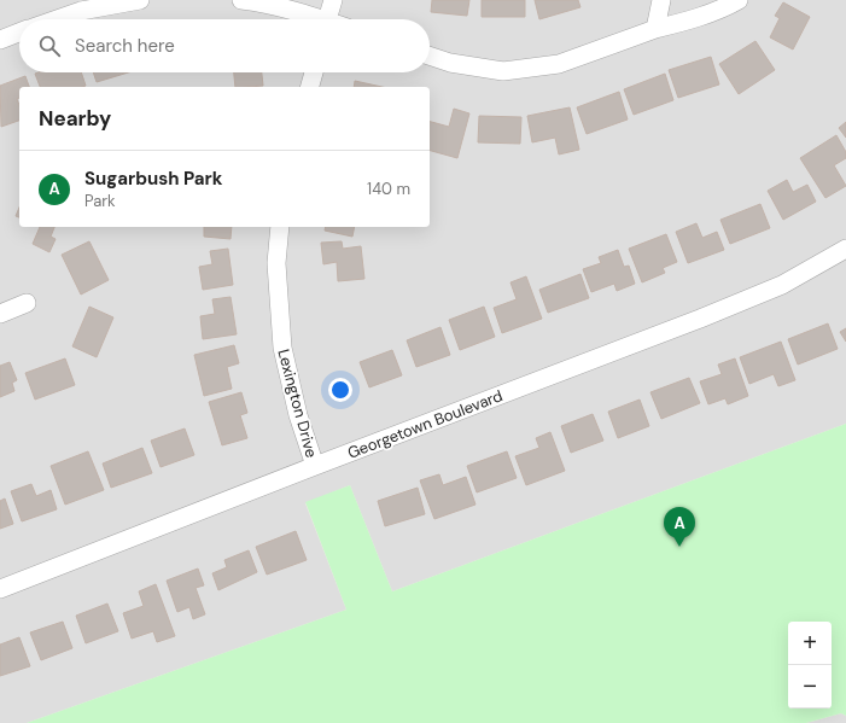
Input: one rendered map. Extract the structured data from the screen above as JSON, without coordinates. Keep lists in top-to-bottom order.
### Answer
{
  "streets": {
    "street": ["Lexington Drive", "Georgetown Boulevard"]
  },
  "crossings": [
    ["Lexington Drive", "Georgetown Boulevard"]
  ],
  "page": {
    "search": "Search here",
    "heading": "Nearby",
    "list": [
      {
        "mark": "A",
        "name": "Sugarbush Park",
        "note": "Park",
        "value": "140 m"
      }
    ],
    "pins": "A",
    "map_buttons": ["+", "−"]
  }
}
